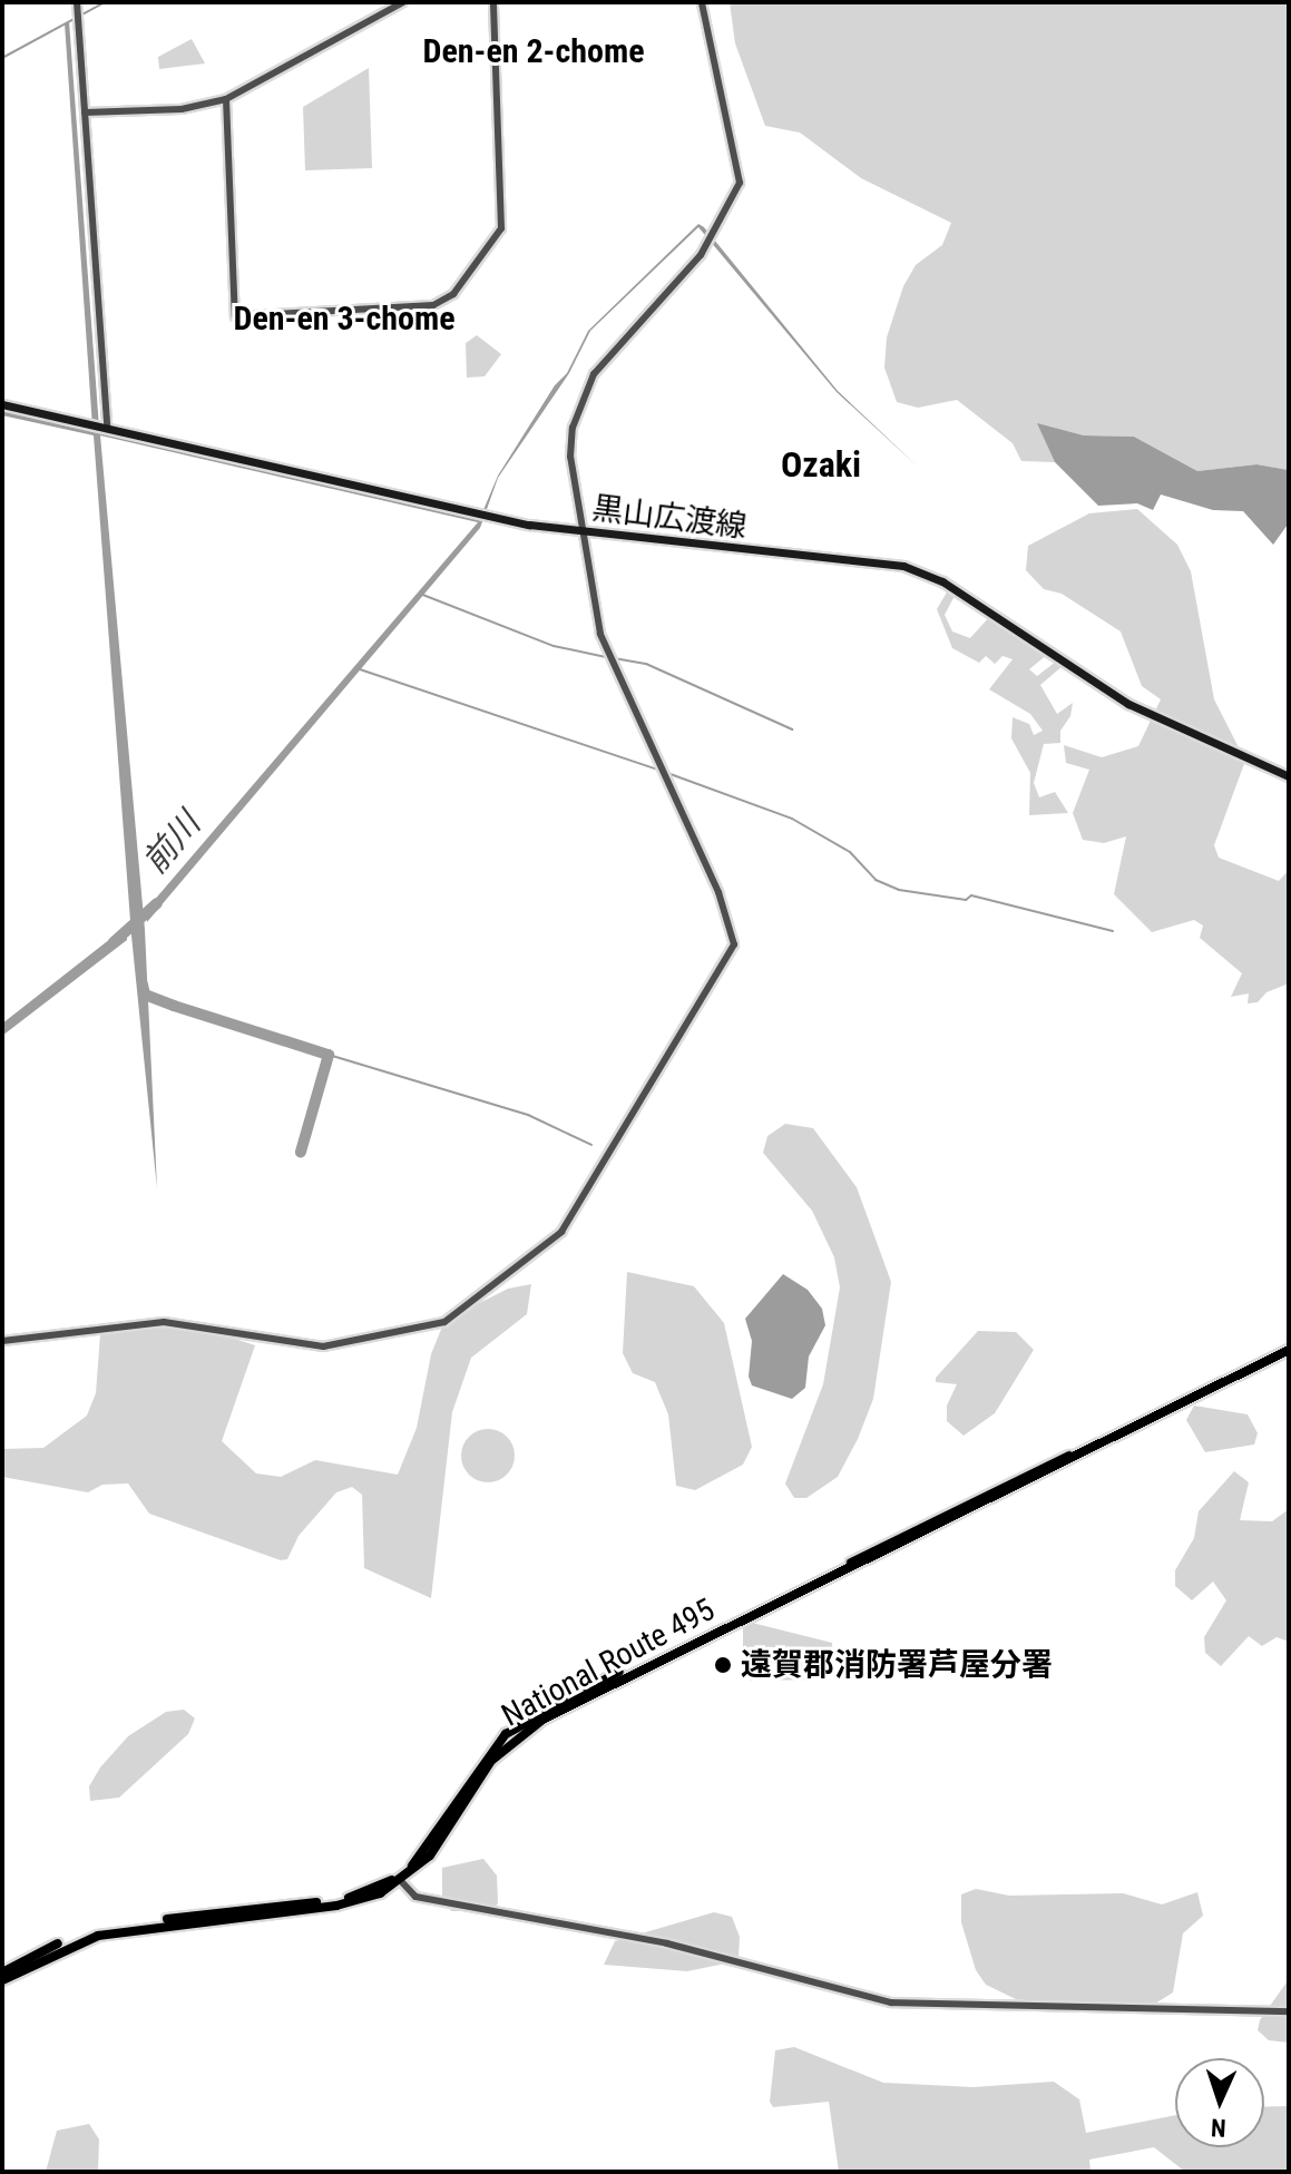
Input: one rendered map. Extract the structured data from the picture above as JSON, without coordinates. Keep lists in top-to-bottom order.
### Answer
{
  "streets": {
    "highway": ["National Route 495"],
    "main road": ["黒山広渡線"]
  },
  "districts": ["Den-en 2-chome", "Den-en 3-chome", "Ozaki"],
  "water": ["前川"],
  "places": ["遠賀郡消防署芦屋分署"],
  "north": "bottom"
}
